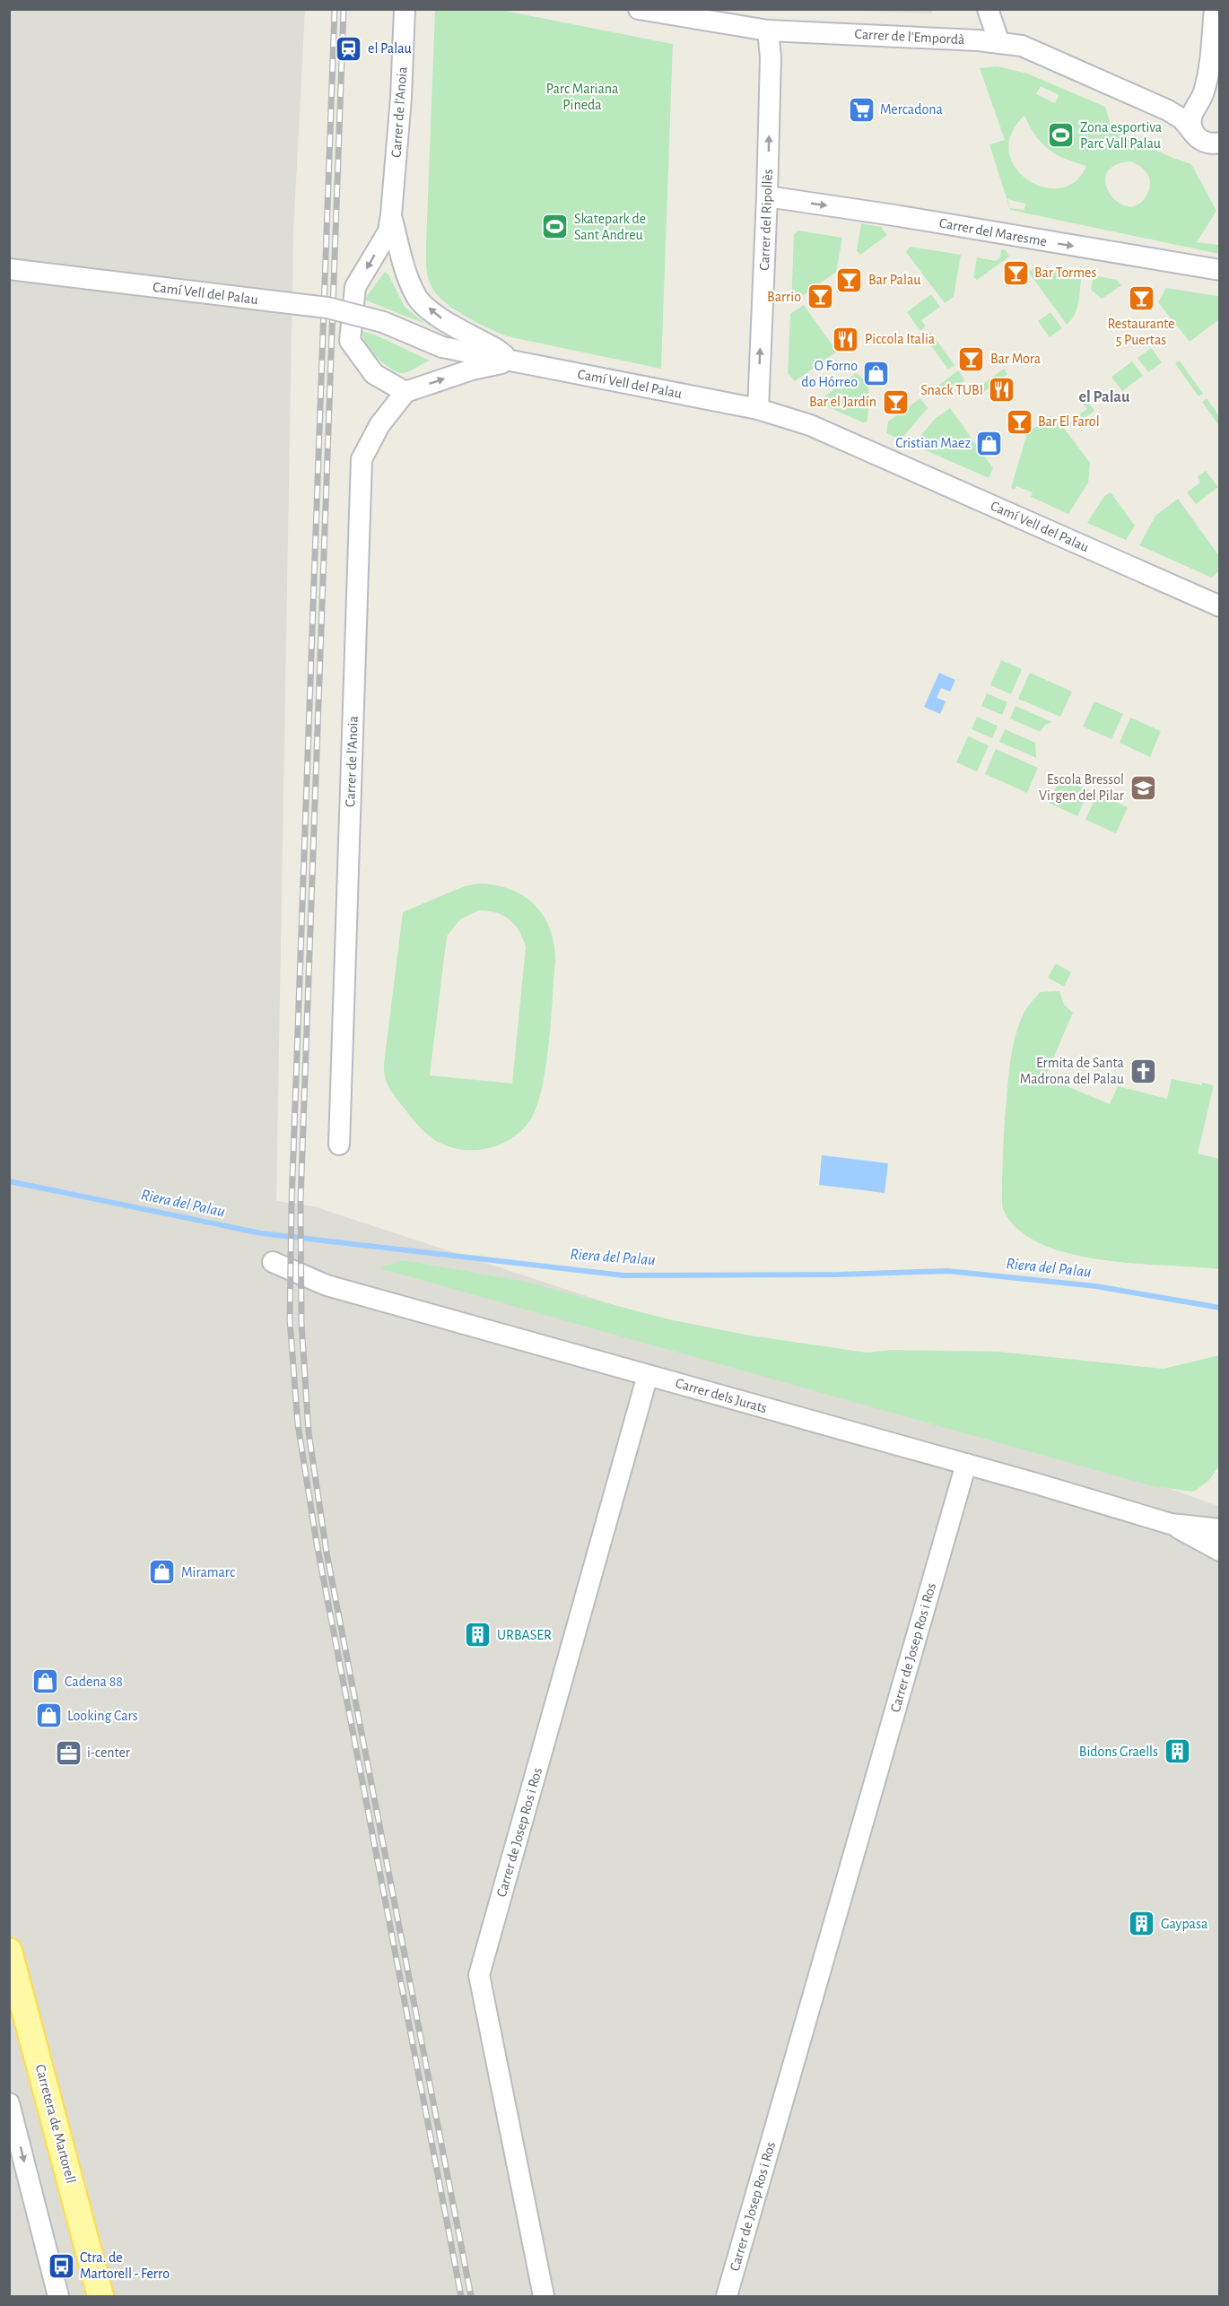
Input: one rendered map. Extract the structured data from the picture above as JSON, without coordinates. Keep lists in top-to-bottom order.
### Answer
{
  "streets": {
    "main road": ["Carretera de Martorell"],
    "street": [
      "Carrer de l'Empordà",
      "Carrer de l'Anoia",
      "Carrer del Ripollès",
      "Carrer del Maresme",
      "Camí Vell del Palau",
      "Carrer dels Jurats",
      "Carrer de Josep Ros i Ros"
    ]
  },
  "crossings": [
    ["Carrer de l'Empordà", "Carrer del Ripollès"],
    ["Carrer de l'Anoia", "Camí Vell del Palau"],
    ["Carrer del Ripollès", "Carrer del Maresme"],
    ["Carrer del Ripollès", "Camí Vell del Palau"],
    ["Carrer dels Jurats", "Carrer de Josep Ros i Ros"]
  ],
  "one_way": ["Carrer del Ripollès", "Carrer del Maresme"],
  "districts": ["el Palau"],
  "water": ["Riera del Palau"],
  "parks": ["Parc Mariana Pineda"],
  "places": {
    "station": ["el Palau"],
    "supermarket": ["Mercadona"],
    "sports": ["Zona esportiva Parc Vall Palau", "Skatepark de Sant Andreu"],
    "bar": [
      "Bar Tormes",
      "Bar Palau",
      "Barrio",
      "Restaurante 5 Puertas",
      "Bar Mora",
      "Bar el Jardín",
      "Bar El Farol"
    ],
    "restaurant": ["Piccola Italia", "Snack TUBI"],
    "shop": [
      "O Forno do Hórreo",
      "Cristian Maez",
      "Miramarc",
      "Cadena 88",
      "Looking Cars"
    ],
    "school or university": ["Escola Bressol Virgen del Pilar"],
    "church": ["Ermita de Santa Madrona del Palau"],
    "building": ["URBASER", "Bidons Graells", "Gaypasa"],
    "office": ["i-center"],
    "bus stop": ["Ctra. de Martorell - Ferro"]
  }
}
